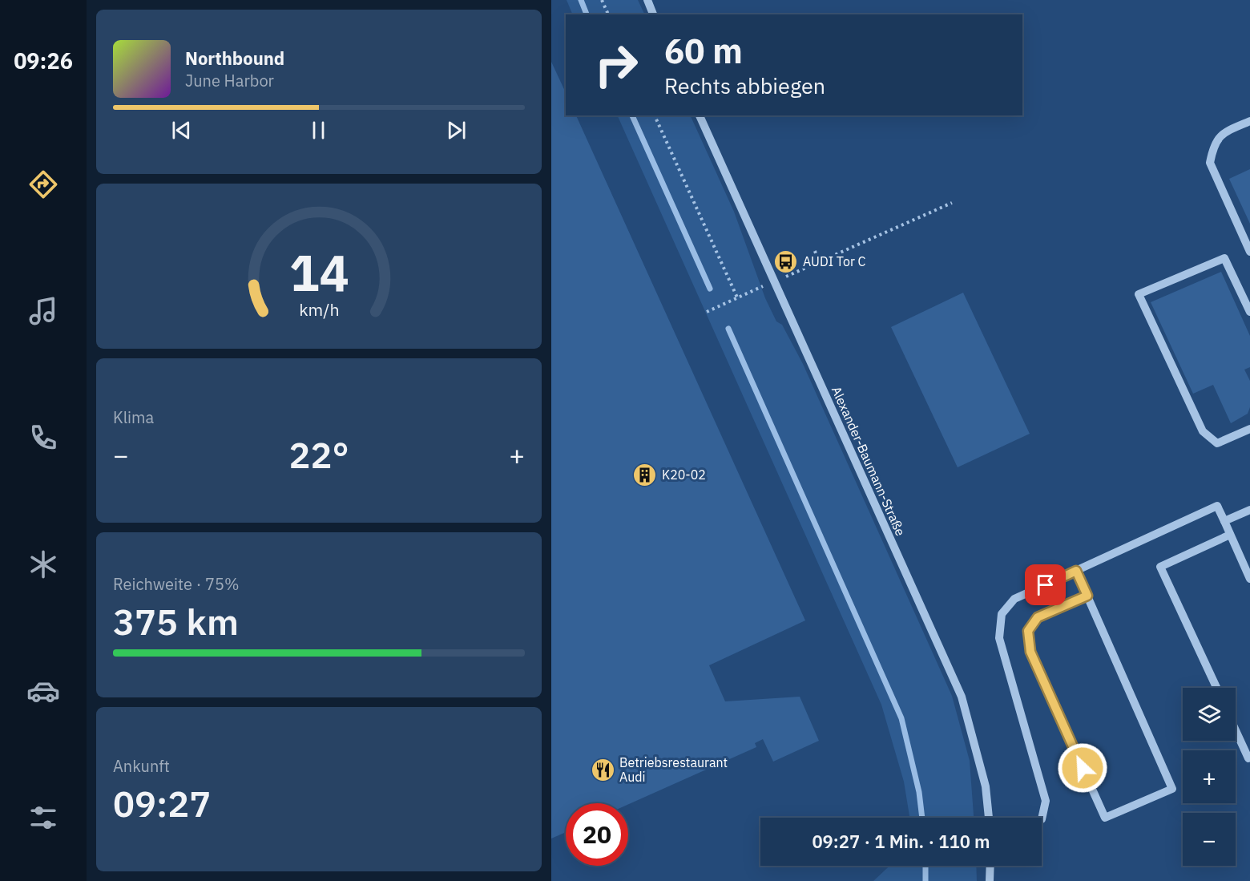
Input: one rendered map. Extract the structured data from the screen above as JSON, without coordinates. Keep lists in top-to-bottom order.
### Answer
{
  "streets": {
    "street": ["Alexander-Baumann-Straße"]
  },
  "places": {
    "bus stop": ["AUDI Tor C"],
    "building": ["K20-02"],
    "restaurant": ["Betriebsrestaurant Audi"]
  },
  "page": {
    "tabs": "09:26",
    "turn": ["60 m", "Rechts abbiegen"],
    "song": ["Northbound", "June Harbor"],
    "tile": [
      "Klima",
      ["Reichweite · 75%", "375 km"],
      ["Ankunft", "09:27"]
    ],
    "heat": ["−", "22°", "+"],
    "map_buttons": ["+", "−"],
    "limit": "20",
    "trip": "09:27 · 1 Min. · 110 m",
    "gauge": ["14", "km/h"]
  }
}
